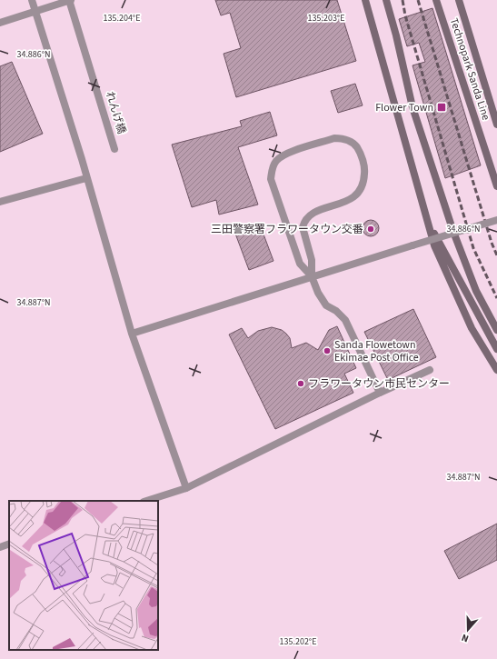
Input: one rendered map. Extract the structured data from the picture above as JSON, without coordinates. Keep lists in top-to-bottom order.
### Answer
{
  "streets": {
    "main road": ["Technopark Sanda Line"],
    "street": ["れんげ橋"]
  },
  "places": {
    "transit": ["Flower Town"],
    "other": ["三田警察署フラワータウン交番", "Sanda Flowetown Ekimae Post Office", "フラワータウン市民センター"]
  },
  "north": "bottom",
  "coordinates": [
    "135.204°E",
    "135.203°E",
    "34.886°N",
    "34.887°N",
    "135.202°E"
  ]
}
